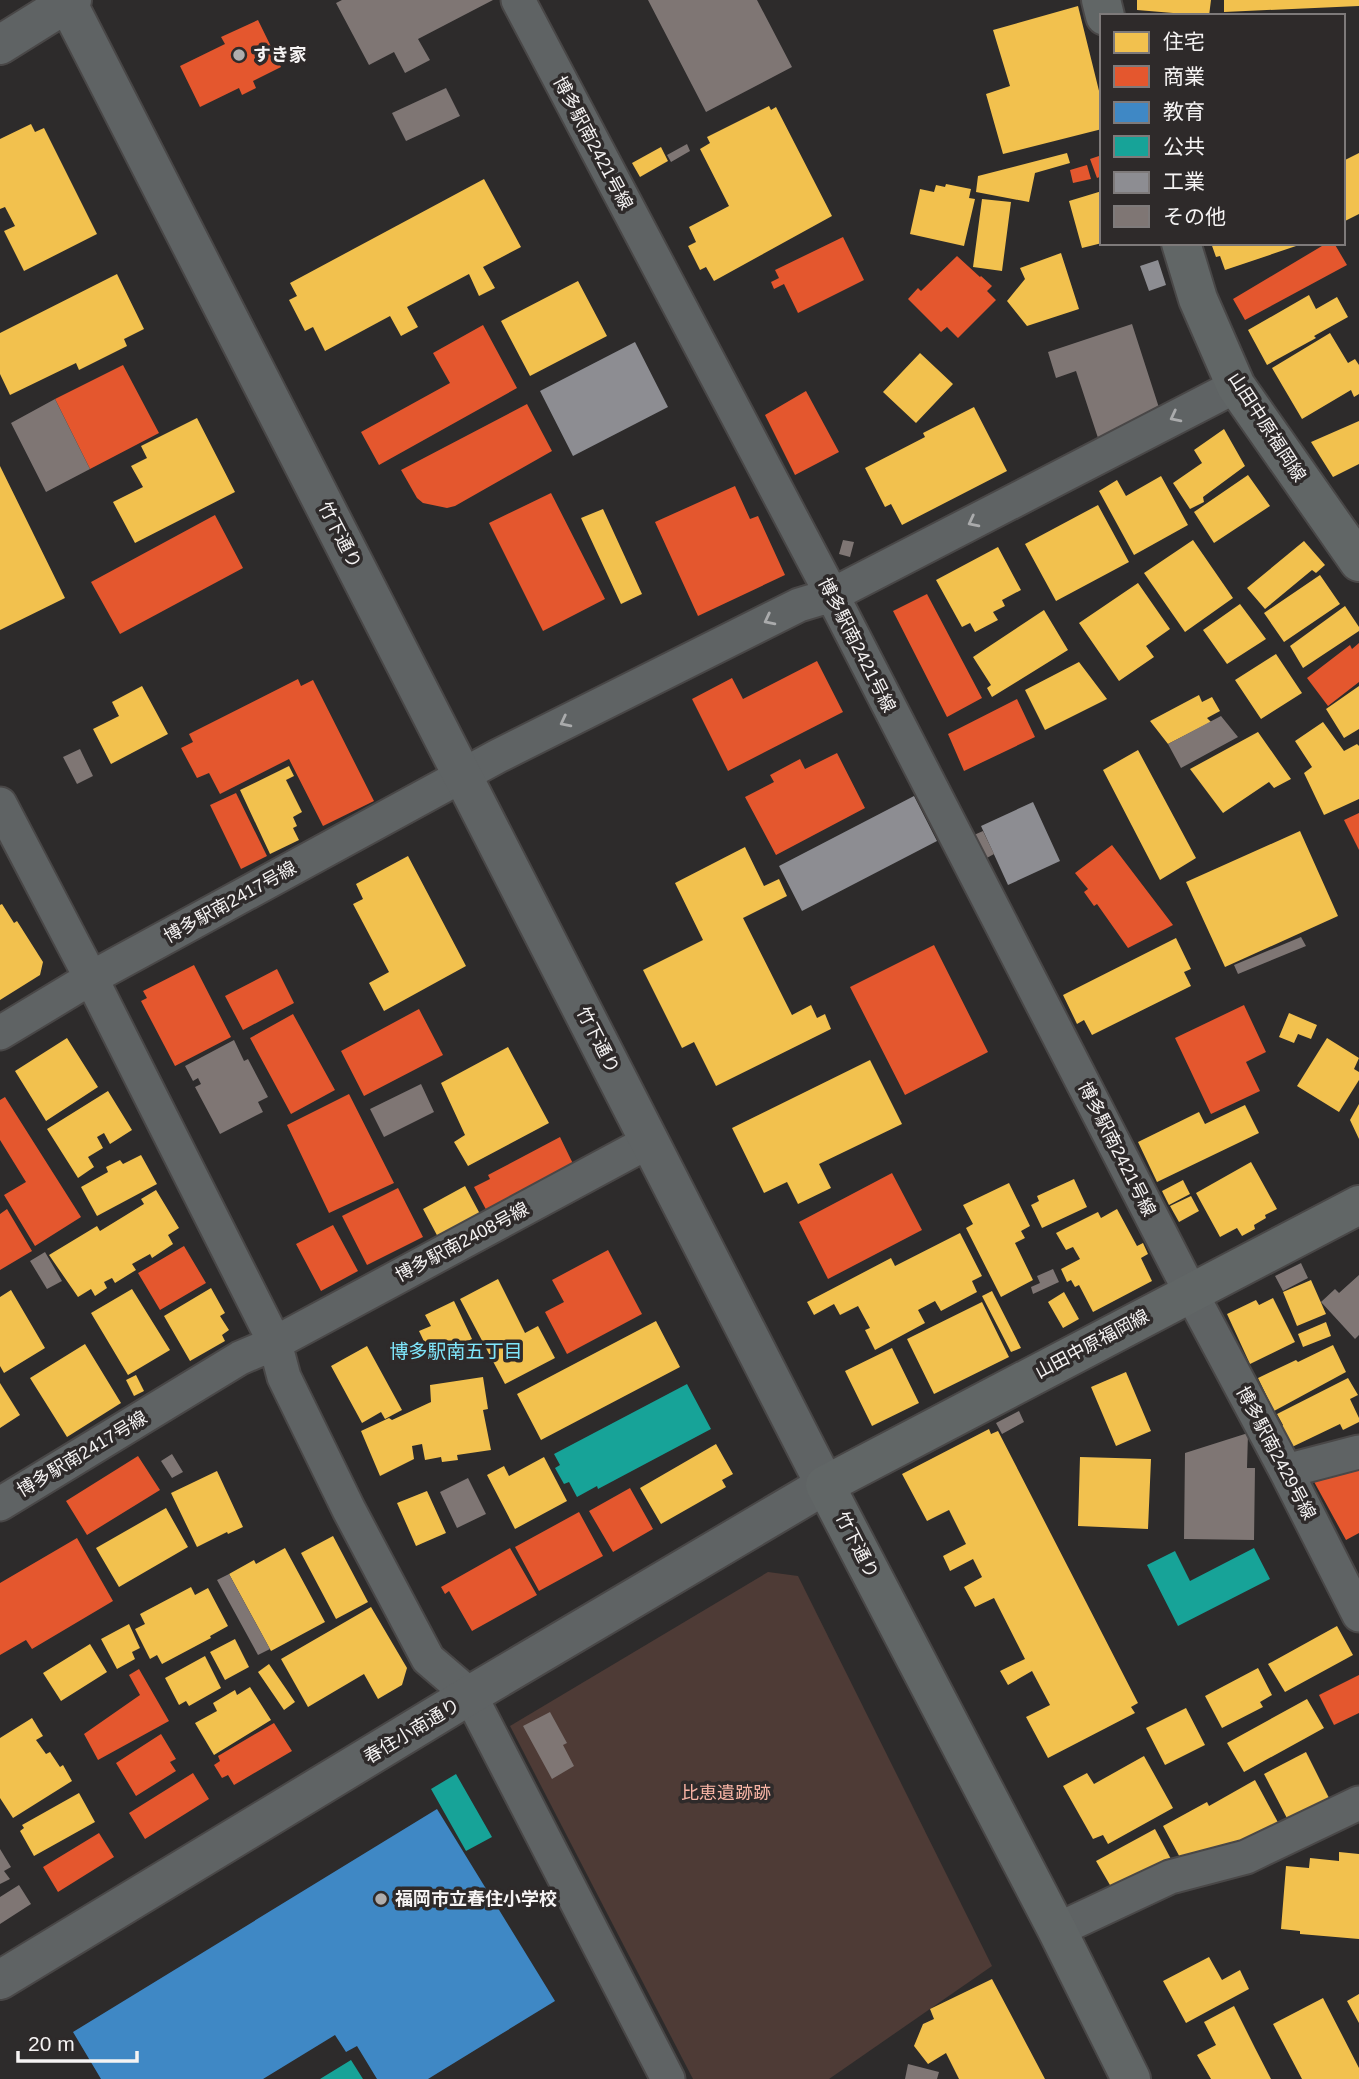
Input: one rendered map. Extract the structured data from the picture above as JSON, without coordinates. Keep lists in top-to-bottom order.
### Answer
{
  "streets": {
    "main road": ["山田中原福岡線", "竹下通り"],
    "street": [
      "博多駅南2421号線",
      "博多駅南2417号線",
      "博多駅南2408号線",
      "博多駅南2429号線",
      "春住小南通り"
    ]
  },
  "crossings": [
    ["博多駅南2421号線", "山田中原福岡線"],
    ["博多駅南2421号線", "博多駅南2417号線"],
    ["博多駅南2421号線", "博多駅南2429号線"],
    ["山田中原福岡線", "竹下通り"],
    ["山田中原福岡線", "博多駅南2417号線"],
    ["山田中原福岡線", "博多駅南2429号線"],
    ["山田中原福岡線", "春住小南通り"],
    ["竹下通り", "博多駅南2417号線"],
    ["竹下通り", "博多駅南2408号線"],
    ["竹下通り", "春住小南通り"],
    ["博多駅南2417号線", "博多駅南2408号線"]
  ],
  "one_way": ["博多駅南2417号線"],
  "districts": ["博多駅南五丁目"],
  "parks": ["比恵遺跡跡"],
  "places": ["すき家", "福岡市立春住小学校"],
  "legend": [
    "住宅",
    "商業",
    "教育",
    "公共",
    "工業",
    "その他"
  ],
  "scale_bar": "20 m"
}
